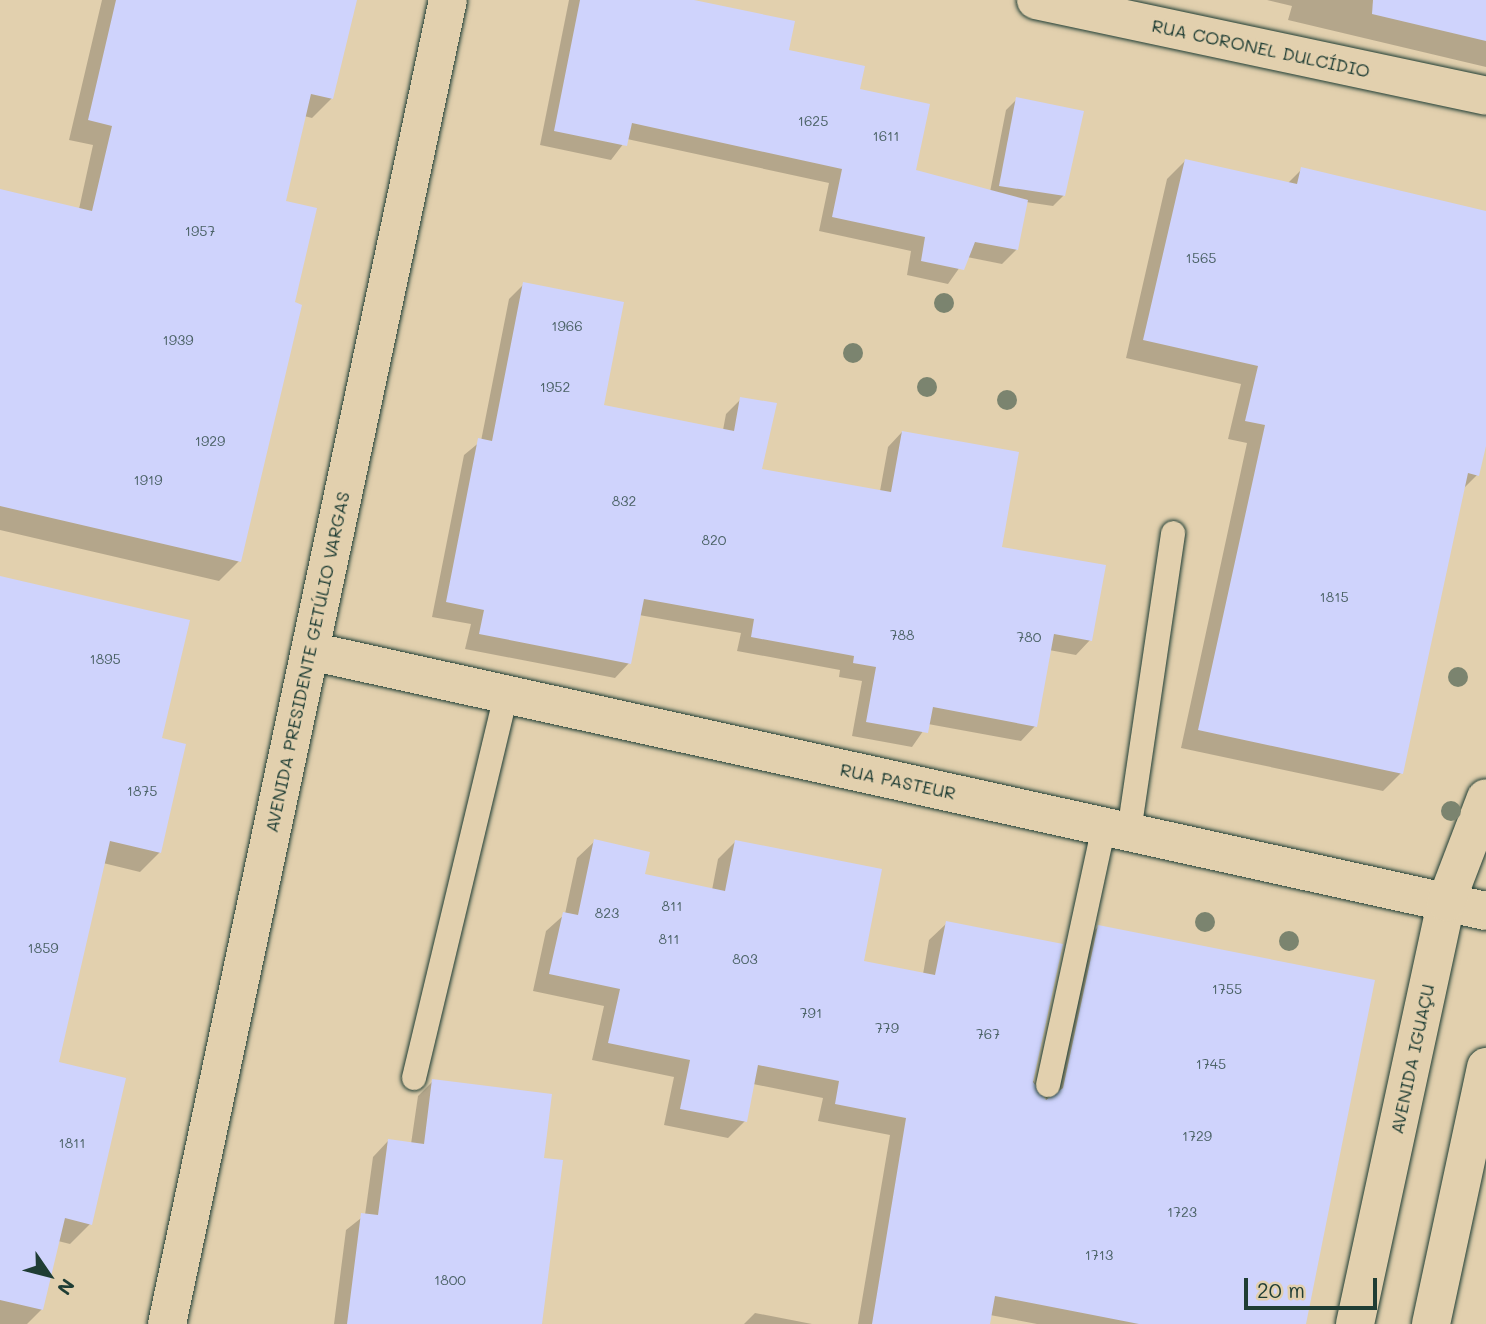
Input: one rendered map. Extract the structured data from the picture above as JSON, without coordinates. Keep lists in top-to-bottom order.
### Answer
{
  "streets": {
    "main road": [
      "RUA CORONEL DULCÍDIO",
      "AVENIDA PRESIDENTE GETÚLIO VARGAS",
      "RUA PASTEUR",
      "AVENIDA IGUAÇU"
    ]
  },
  "crossings": [
    ["AVENIDA PRESIDENTE GETÚLIO VARGAS", "RUA PASTEUR"],
    ["RUA PASTEUR", "AVENIDA IGUAÇU"]
  ],
  "house_numbers": [
    "1625",
    "1611",
    "1957",
    "1565",
    "1966",
    "1939",
    "1952",
    "1929",
    "1919",
    "832",
    "820",
    "1815",
    "788",
    "780",
    "1895",
    "1875",
    "811",
    "823",
    "811",
    "1859",
    "803",
    "1755",
    "791",
    "779",
    "767",
    "1745",
    "1729",
    "1811",
    "1723",
    "1713",
    "1800"
  ],
  "scale_bar": "20 m",
  "north": "bottom right"
}
